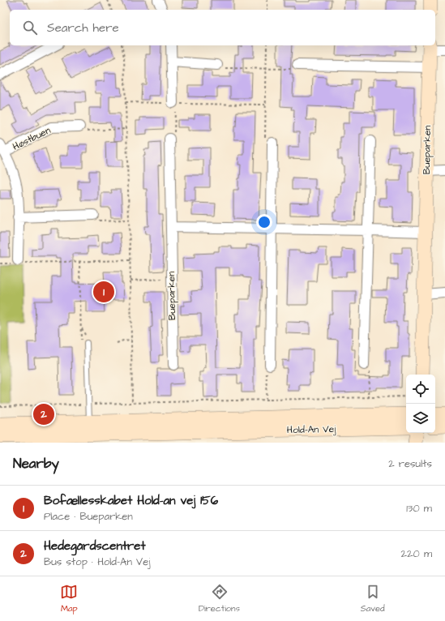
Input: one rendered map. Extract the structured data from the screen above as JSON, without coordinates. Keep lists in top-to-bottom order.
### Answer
{
  "streets": {
    "street": ["Høstbuen", "Bueparken", "Hold-An Vej"]
  },
  "page": {
    "search": "Search here",
    "pins": ["1", "2"],
    "heading": ["Nearby", "2 results"],
    "list": [
      {
        "mark": "1",
        "name": "Bofællesskabet Hold-an vej 156",
        "note": "Place · Bueparken",
        "value": "130 m"
      },
      {
        "mark": "2",
        "name": "Hedegårdscentret",
        "note": "Bus stop · Hold-An Vej",
        "value": "220 m"
      }
    ],
    "nav": ["Map", "Directions", "Saved"]
  }
}
